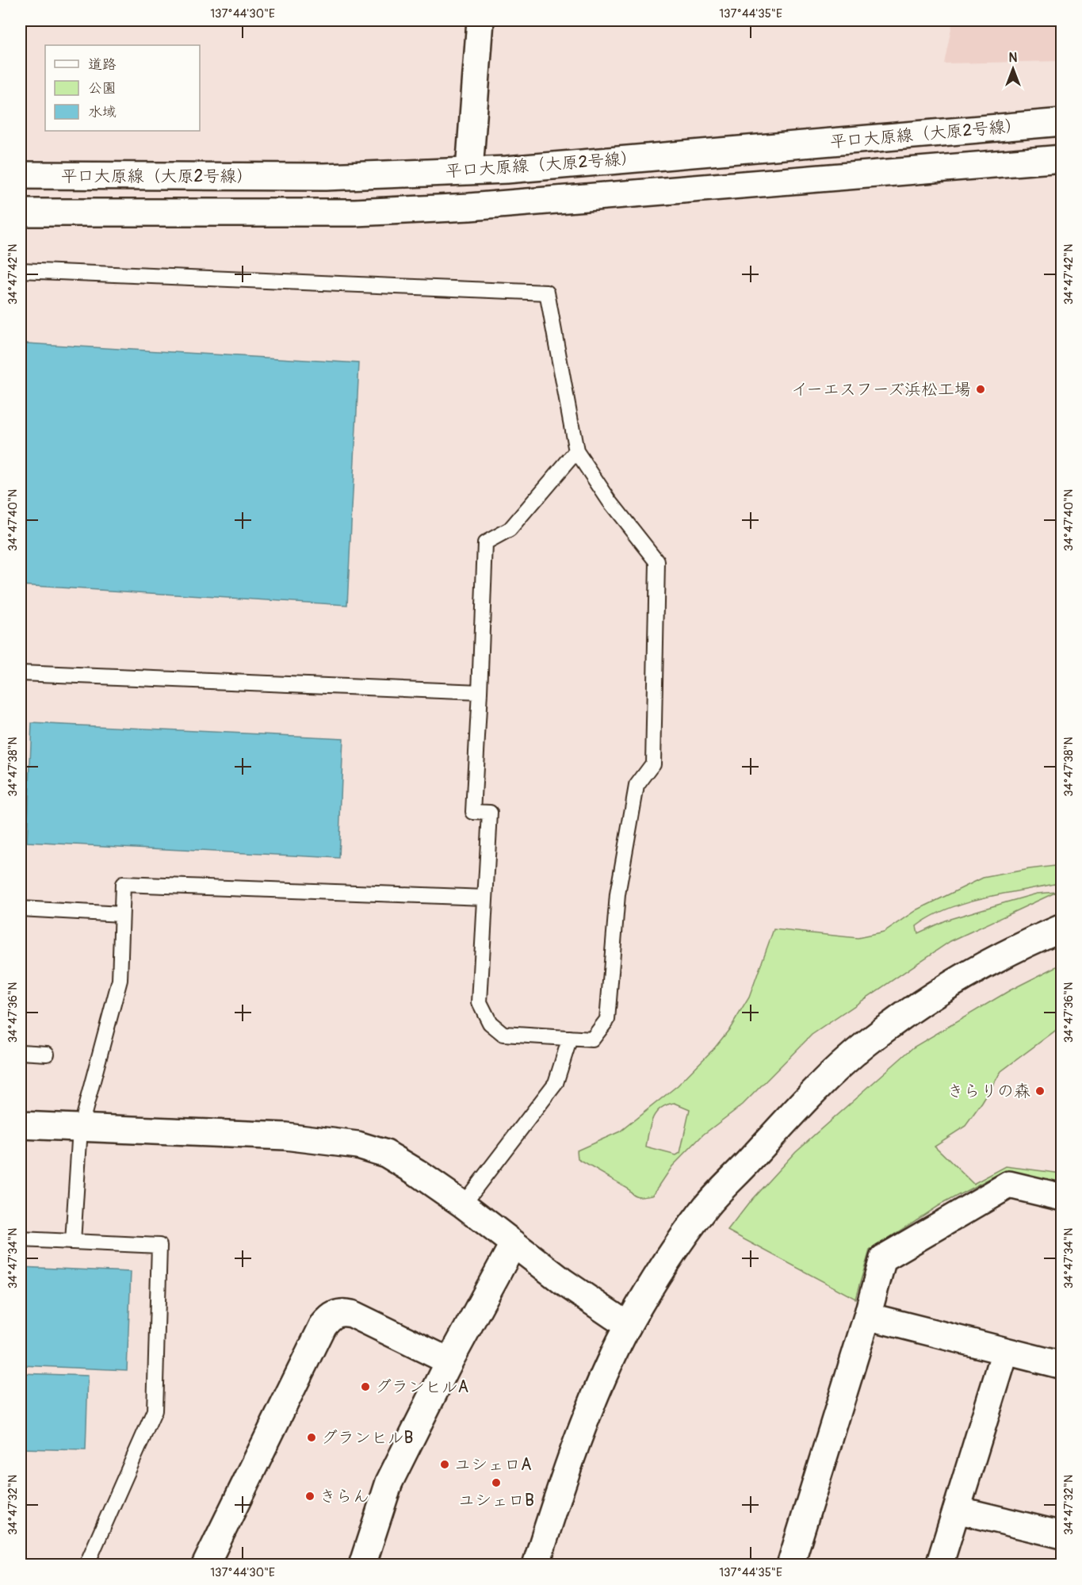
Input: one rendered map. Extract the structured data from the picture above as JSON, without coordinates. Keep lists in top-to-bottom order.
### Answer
{
  "streets": {
    "street": ["平口大原線（大原2号線）"]
  },
  "places": [
    "イーエスフーズ浜松工場",
    "きらりの森",
    "グランヒルA",
    "グランヒルB",
    "ユシェロA",
    "ユシェロB",
    "きらん"
  ],
  "legend": ["道路", "公園", "水域"],
  "north": "top",
  "coordinates": [
    "137°44'30\"E",
    "137°44'35\"E",
    "34°47'42\"N",
    "34°47'40\"N",
    "34°47'38\"N",
    "34°47'36\"N",
    "34°47'34\"N",
    "34°47'32\"N"
  ]
}
